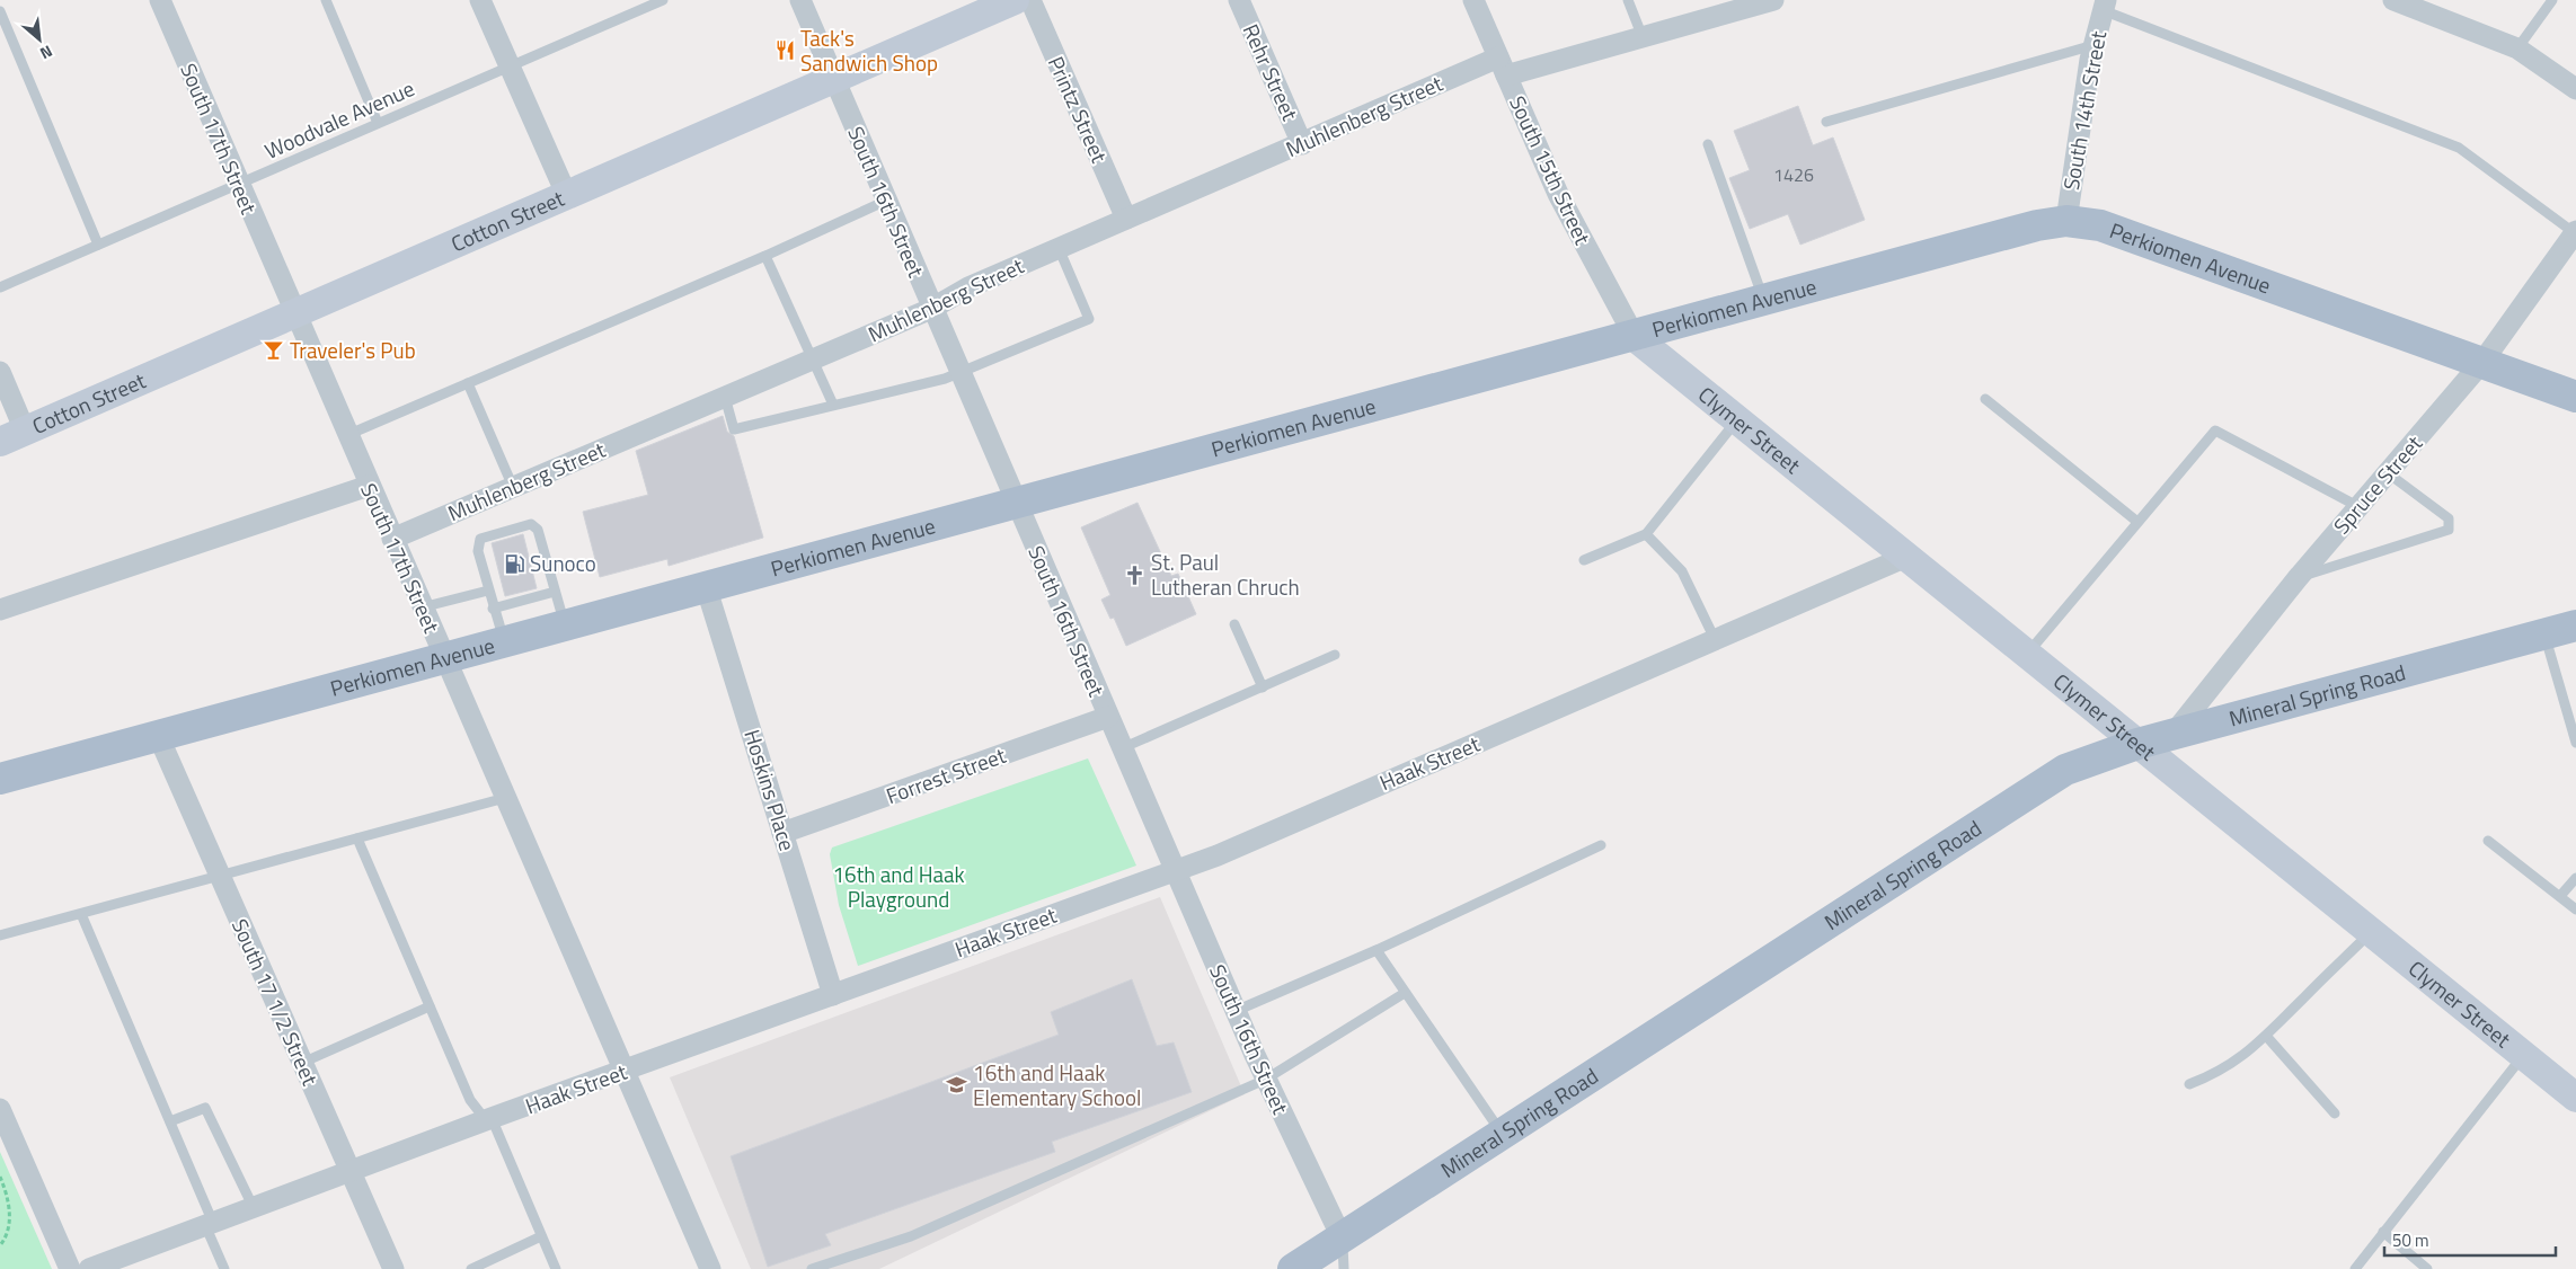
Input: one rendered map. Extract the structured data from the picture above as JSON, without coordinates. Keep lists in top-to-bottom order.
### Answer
{
  "streets": {
    "main road": ["Perkiomen Avenue", "Mineral Spring Road"],
    "street": [
      "Rehr Street",
      "Printz Street",
      "South 14th Street",
      "Muhlenberg Street",
      "South 17th Street",
      "South 15th Street",
      "South 16th Street",
      "Cotton Street",
      "Clymer Street",
      "Spruce Street",
      "Haak Street",
      "Forrest Street",
      "Hoskins Place",
      "South 17 1/2 Street"
    ],
    "lane": ["Woodvale Avenue"]
  },
  "crossings": [
    ["Rehr Street", "Muhlenberg Street"],
    ["Printz Street", "Muhlenberg Street"],
    ["South 14th Street", "Perkiomen Avenue"],
    ["Muhlenberg Street", "South 17th Street"],
    ["Muhlenberg Street", "South 15th Street"],
    ["Muhlenberg Street", "South 16th Street"],
    ["Woodvale Avenue", "South 17th Street"],
    ["South 17th Street", "Cotton Street"],
    ["South 17th Street", "Perkiomen Avenue"],
    ["South 17th Street", "Haak Street"],
    ["South 15th Street", "Perkiomen Avenue"],
    ["South 15th Street", "Clymer Street"],
    ["South 16th Street", "Cotton Street"],
    ["South 16th Street", "Perkiomen Avenue"],
    ["South 16th Street", "Mineral Spring Road"],
    ["South 16th Street", "Haak Street"],
    ["South 16th Street", "Forrest Street"],
    ["Perkiomen Avenue", "Clymer Street"],
    ["Perkiomen Avenue", "Spruce Street"],
    ["Perkiomen Avenue", "Hoskins Place"],
    ["Perkiomen Avenue", "South 17 1/2 Street"],
    ["Clymer Street", "Mineral Spring Road"],
    ["Clymer Street", "Haak Street"],
    ["Spruce Street", "Mineral Spring Road"],
    ["Haak Street", "Hoskins Place"],
    ["Haak Street", "South 17 1/2 Street"],
    ["Forrest Street", "Hoskins Place"]
  ],
  "parks": ["16th and Haak Playground"],
  "places": {
    "restaurant": ["Tack's Sandwich Shop"],
    "bar": ["Traveler's Pub"],
    "fuel station": ["Sunoco"],
    "church": ["St. Paul Lutheran Chruch"],
    "school or university": ["16th and Haak Elementary School"]
  },
  "house_numbers": ["1426"],
  "scale_bar": "50 m",
  "north": "bottom right"
}
